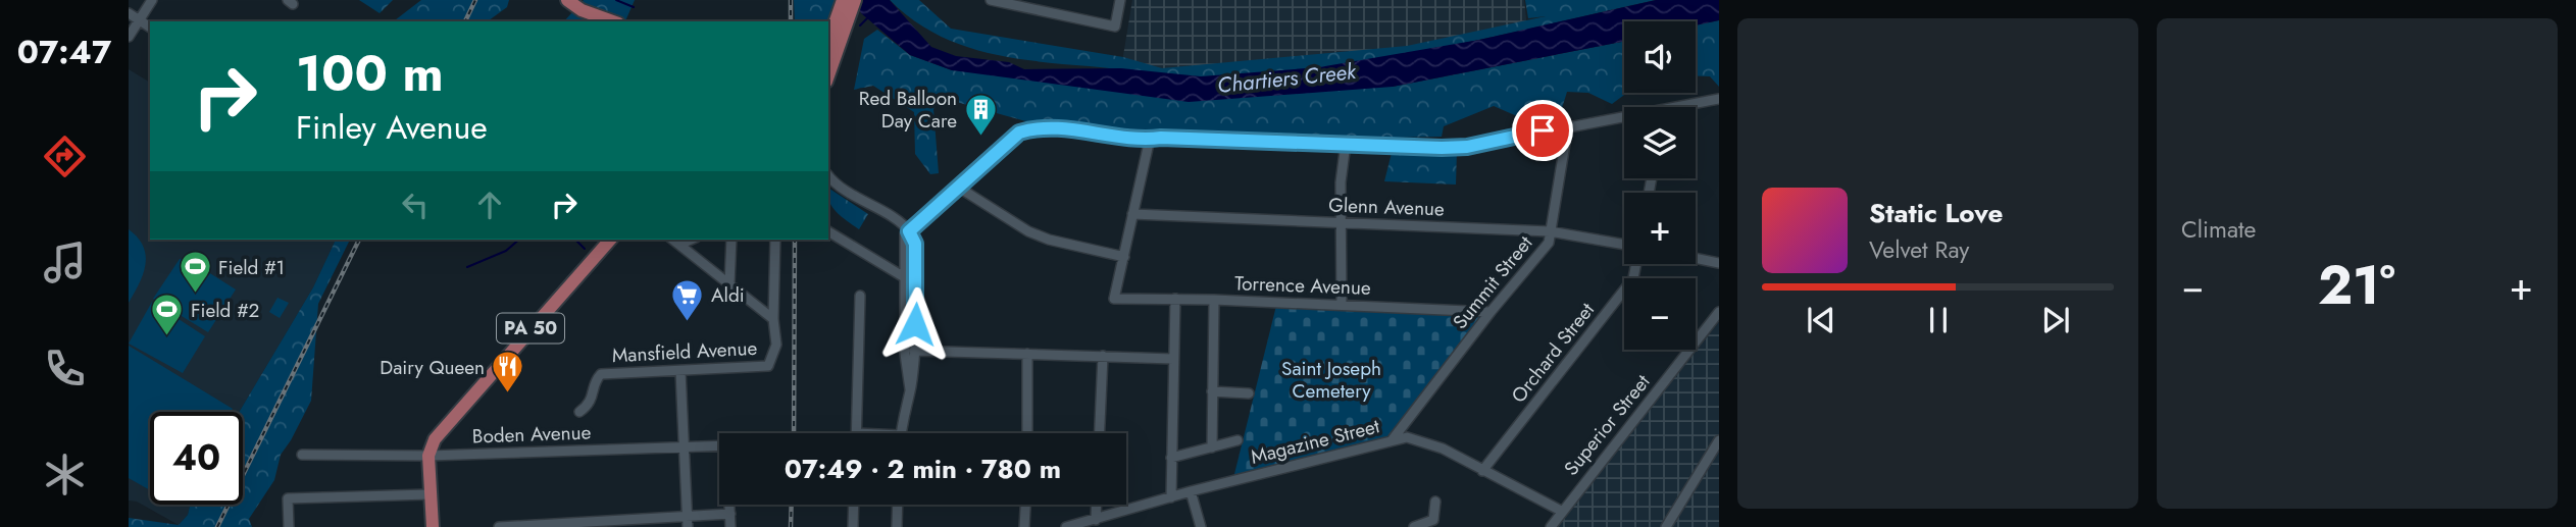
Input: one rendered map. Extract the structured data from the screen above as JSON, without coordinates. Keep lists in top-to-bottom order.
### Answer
{
  "streets": {
    "main road": ["PA 50"],
    "street": [
      "Glenn Avenue",
      "Summit Street",
      "Torrence Avenue",
      "Mansfield Avenue",
      "Orchard Street",
      "Superior Street",
      "Boden Avenue",
      "Magazine Street"
    ]
  },
  "crossings": [
    ["Glenn Avenue", "Summit Street"],
    ["Summit Street", "Torrence Avenue"],
    ["Summit Street", "Magazine Street"],
    ["PA 50", "Boden Avenue"],
    ["Orchard Street", "Magazine Street"],
    ["Superior Street", "Magazine Street"]
  ],
  "water": ["Chartiers Creek"],
  "parks": ["Saint Joseph Cemetery"],
  "places": {
    "building": ["Red Balloon Day Care"],
    "sports": ["Field #1", "Field #2"],
    "supermarket": ["Aldi"],
    "restaurant": ["Dairy Queen"]
  },
  "page": {
    "tabs": "07:47",
    "tile": "Climate",
    "map_buttons": ["+", "−"],
    "turn": ["100 m", "Finley Avenue"],
    "song": ["Static Love", "Velvet Ray"],
    "heat": ["−", "21°", "+"],
    "limit": "40",
    "trip": "07:49 · 2 min · 780 m"
  }
}
